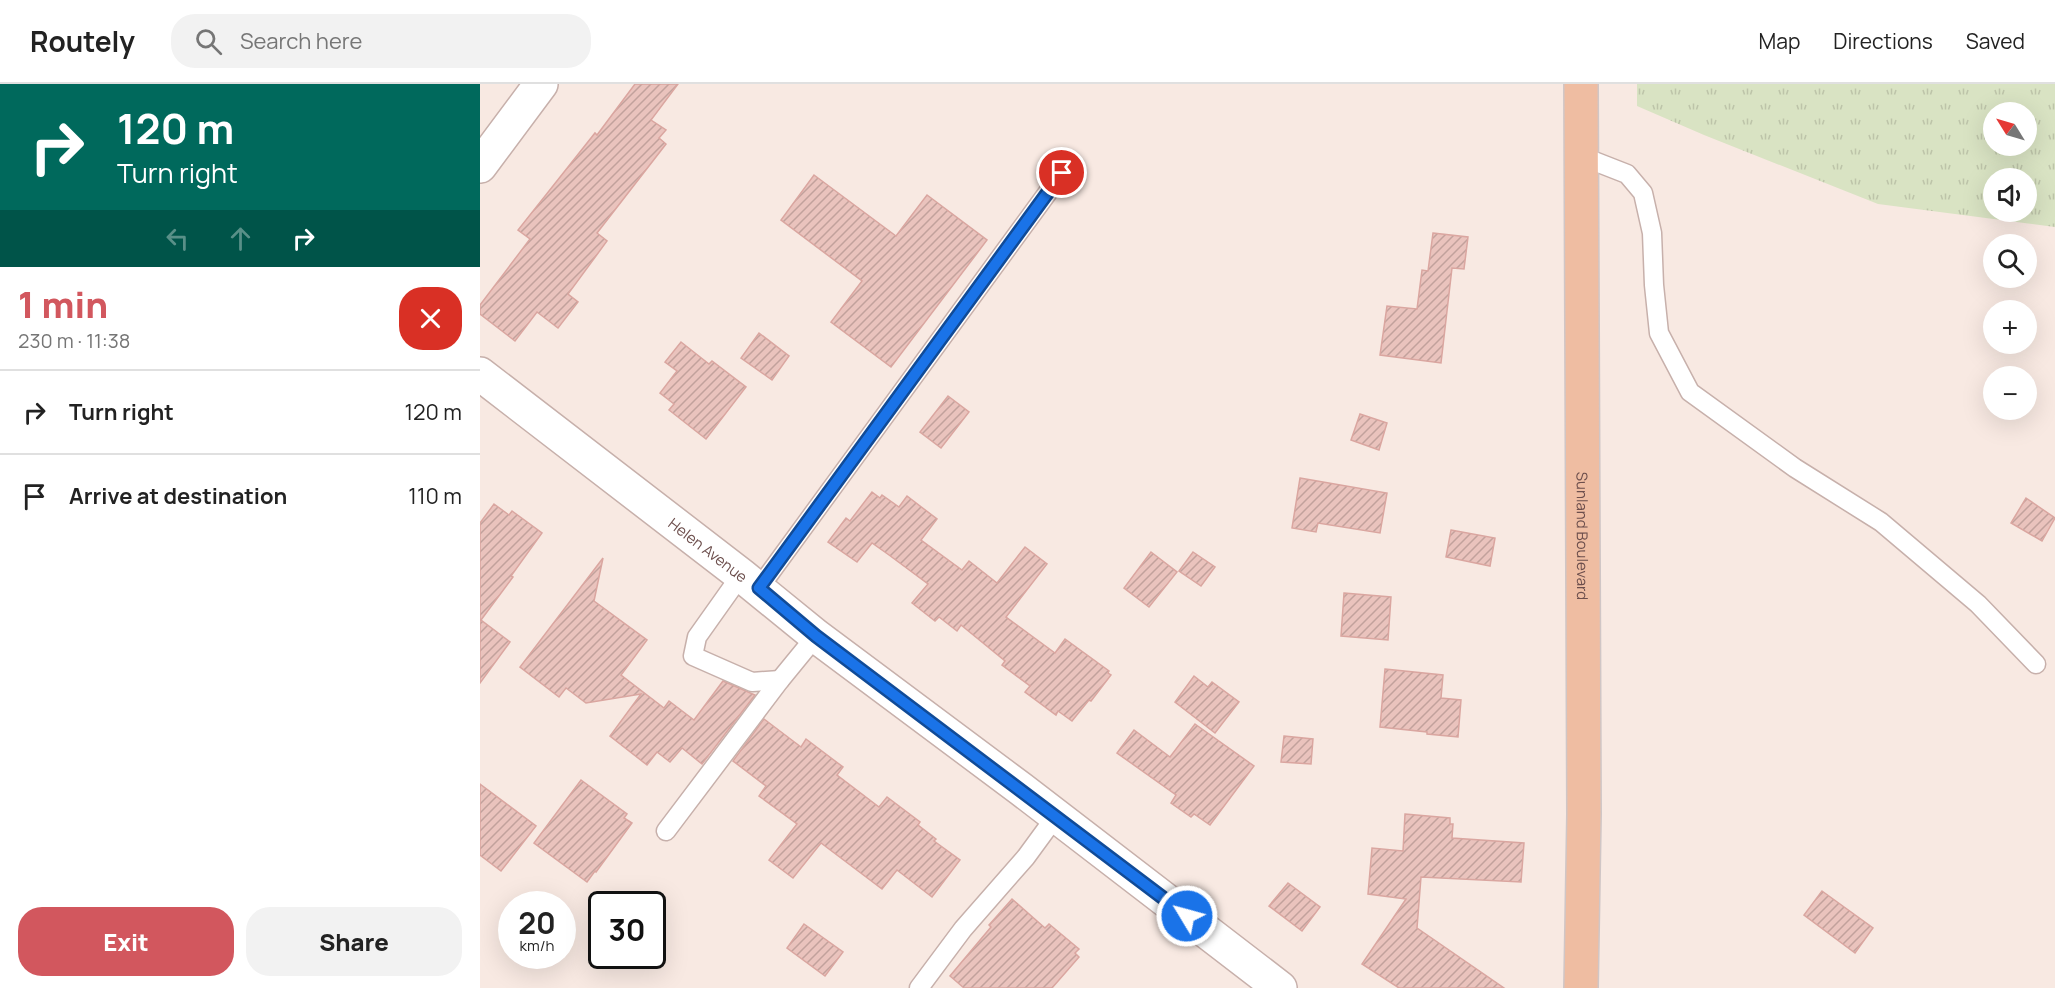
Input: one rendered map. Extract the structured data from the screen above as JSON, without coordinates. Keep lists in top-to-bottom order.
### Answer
{
  "streets": {
    "main road": ["Sunland Boulevard"],
    "street": ["Helen Avenue"]
  },
  "north": "top left",
  "page": {
    "header": "Routely",
    "search": "Search here",
    "nav": ["Map", "Directions", "Saved"],
    "turn": ["120 m", "Turn right"],
    "map_buttons": ["+", "−"],
    "heading": ["1 min", "230 m · 11:38"],
    "list": [
      {
        "name": "Turn right",
        "value": "120 m"
      },
      {
        "name": "Arrive at destination",
        "value": "110 m"
      }
    ],
    "speed": "20 km/h",
    "limit": "30",
    "buttons": ["Exit", "Share"]
  }
}
